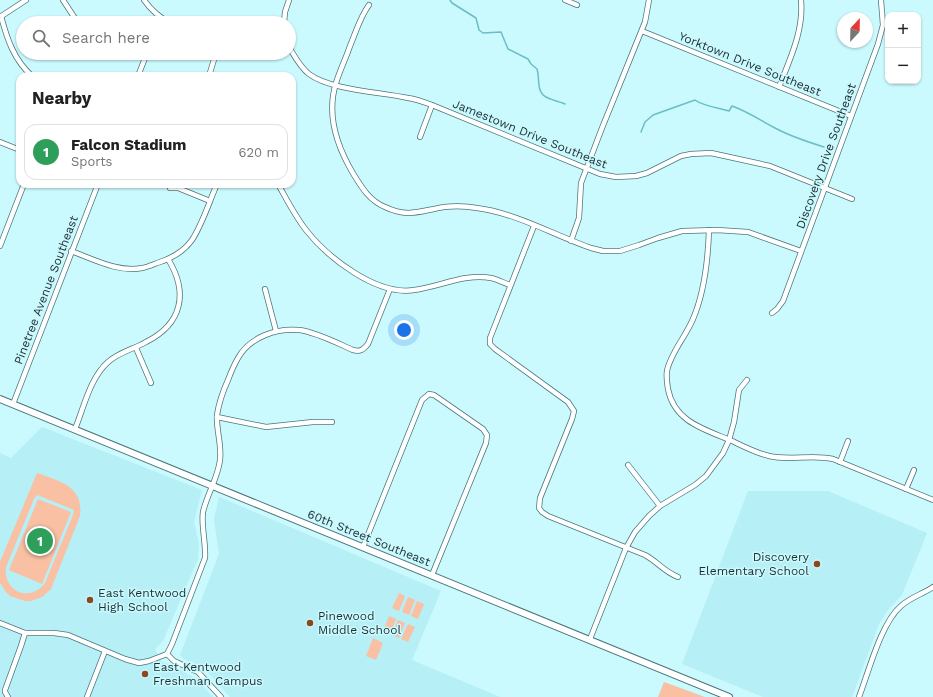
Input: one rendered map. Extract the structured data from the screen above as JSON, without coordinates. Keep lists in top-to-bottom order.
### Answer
{
  "streets": {
    "main road": ["60th Street Southeast"],
    "street": [
      "Yorktown Drive Southeast",
      "Jamestown Drive Southeast",
      "Discovery Drive Southeast",
      "Pinetree Avenue Southeast"
    ]
  },
  "crossings": [
    ["Yorktown Drive Southeast", "Discovery Drive Southeast"],
    ["Jamestown Drive Southeast", "Discovery Drive Southeast"],
    ["Pinetree Avenue Southeast", "60th Street Southeast"]
  ],
  "places": [
    "Discovery Elementary School",
    "East Kentwood High School",
    "Pinewood Middle School",
    "East Kentwood Freshman Campus"
  ],
  "north": "top",
  "page": {
    "map_buttons": ["+", "−"],
    "search": "Search here",
    "heading": "Nearby",
    "list": [
      {
        "mark": "1",
        "name": "Falcon Stadium",
        "note": "Sports",
        "value": "620 m"
      }
    ],
    "pins": "1"
  }
}
